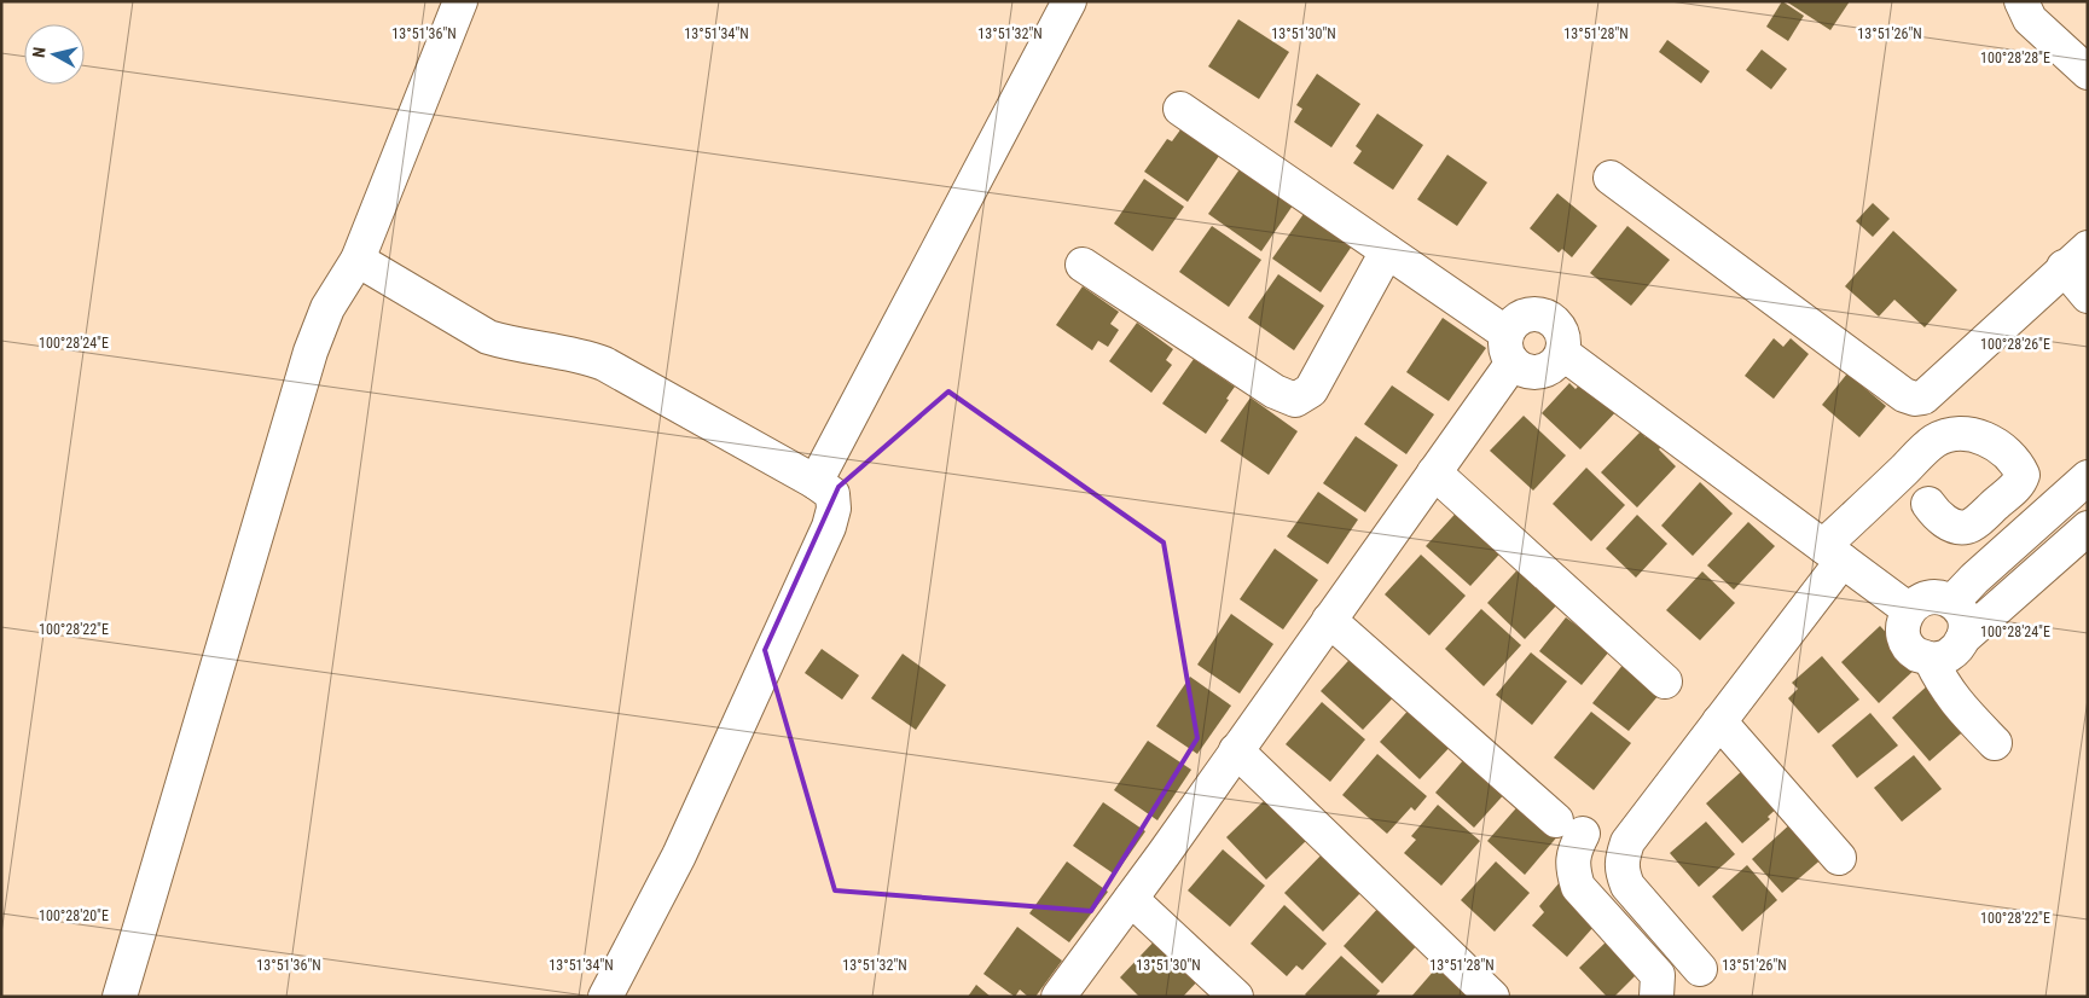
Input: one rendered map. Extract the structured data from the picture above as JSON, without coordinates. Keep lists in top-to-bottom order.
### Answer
{
  "north": "left",
  "coordinates": [
    "13°51'36\"N",
    "13°51'34\"N",
    "13°51'32\"N",
    "13°51'30\"N",
    "13°51'28\"N",
    "13°51'26\"N",
    "100°28'28\"E",
    "100°28'24\"E",
    "100°28'26\"E",
    "100°28'22\"E",
    "100°28'20\"E"
  ]
}
